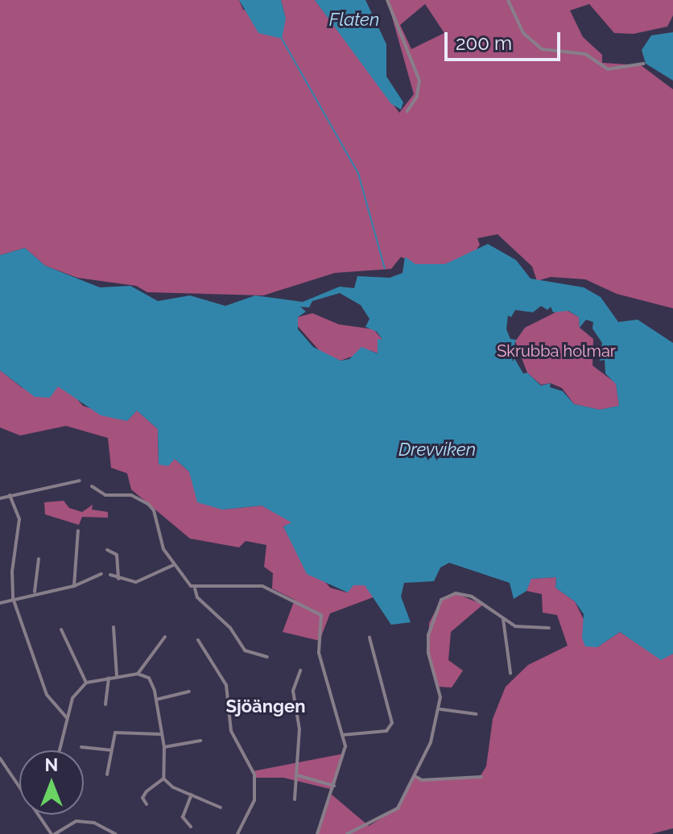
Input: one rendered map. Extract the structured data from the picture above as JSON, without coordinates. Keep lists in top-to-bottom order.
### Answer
{
  "districts": ["Sjöängen"],
  "water": ["Flaten", "Drevviken"],
  "parks": ["Skrubba holmar"],
  "scale_bar": "200 m",
  "north": "top"
}
